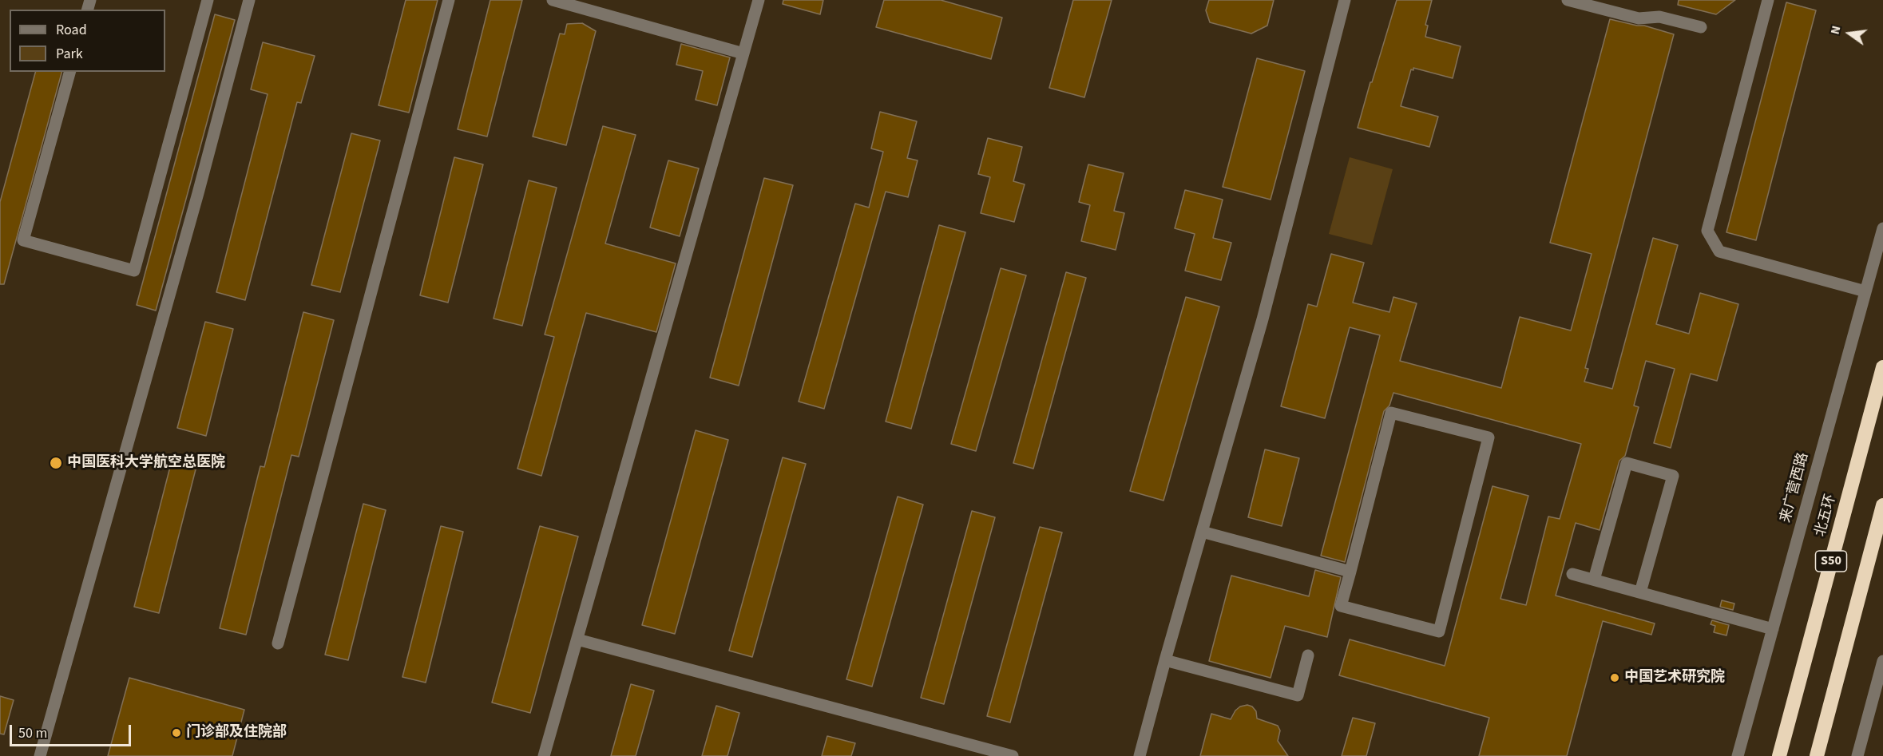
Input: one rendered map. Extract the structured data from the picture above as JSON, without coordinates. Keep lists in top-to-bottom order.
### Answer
{
  "streets": {
    "highway": ["北五环", "S50"],
    "street": ["来广营西路"]
  },
  "places": ["中国医科大学航空总医院", "中国艺术研究院", "门诊部及住院部"],
  "legend": ["Road", "Park"],
  "scale_bar": "50 m",
  "north": "left"
}
